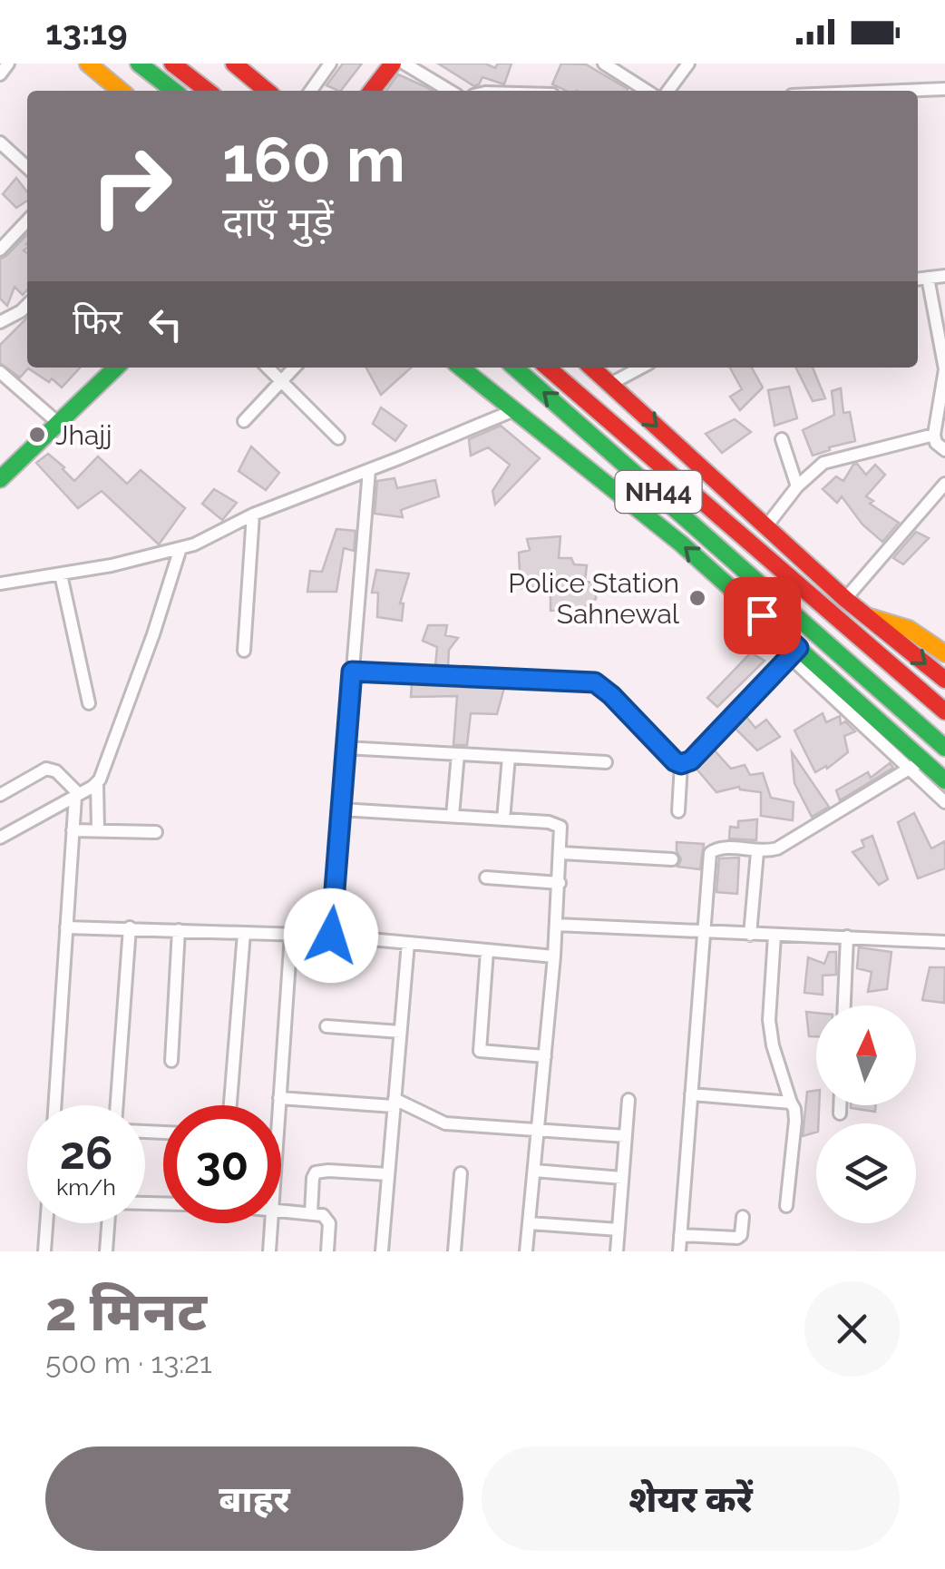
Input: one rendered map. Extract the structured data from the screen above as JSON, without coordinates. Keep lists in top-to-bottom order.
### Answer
{
  "streets": {
    "main road": ["NH44"]
  },
  "places": ["Jhajj", "Police Station Sahnewal"],
  "north": "top",
  "page": {
    "status": "13:19",
    "turn": ["160 m", "दाएँ मुड़ें"],
    "then": "फिर",
    "speed": "26 km/h",
    "limit": "30",
    "heading": ["2 मिनट", "500 m · 13:21"],
    "buttons": ["बाहर", "शेयर करें"]
  }
}
